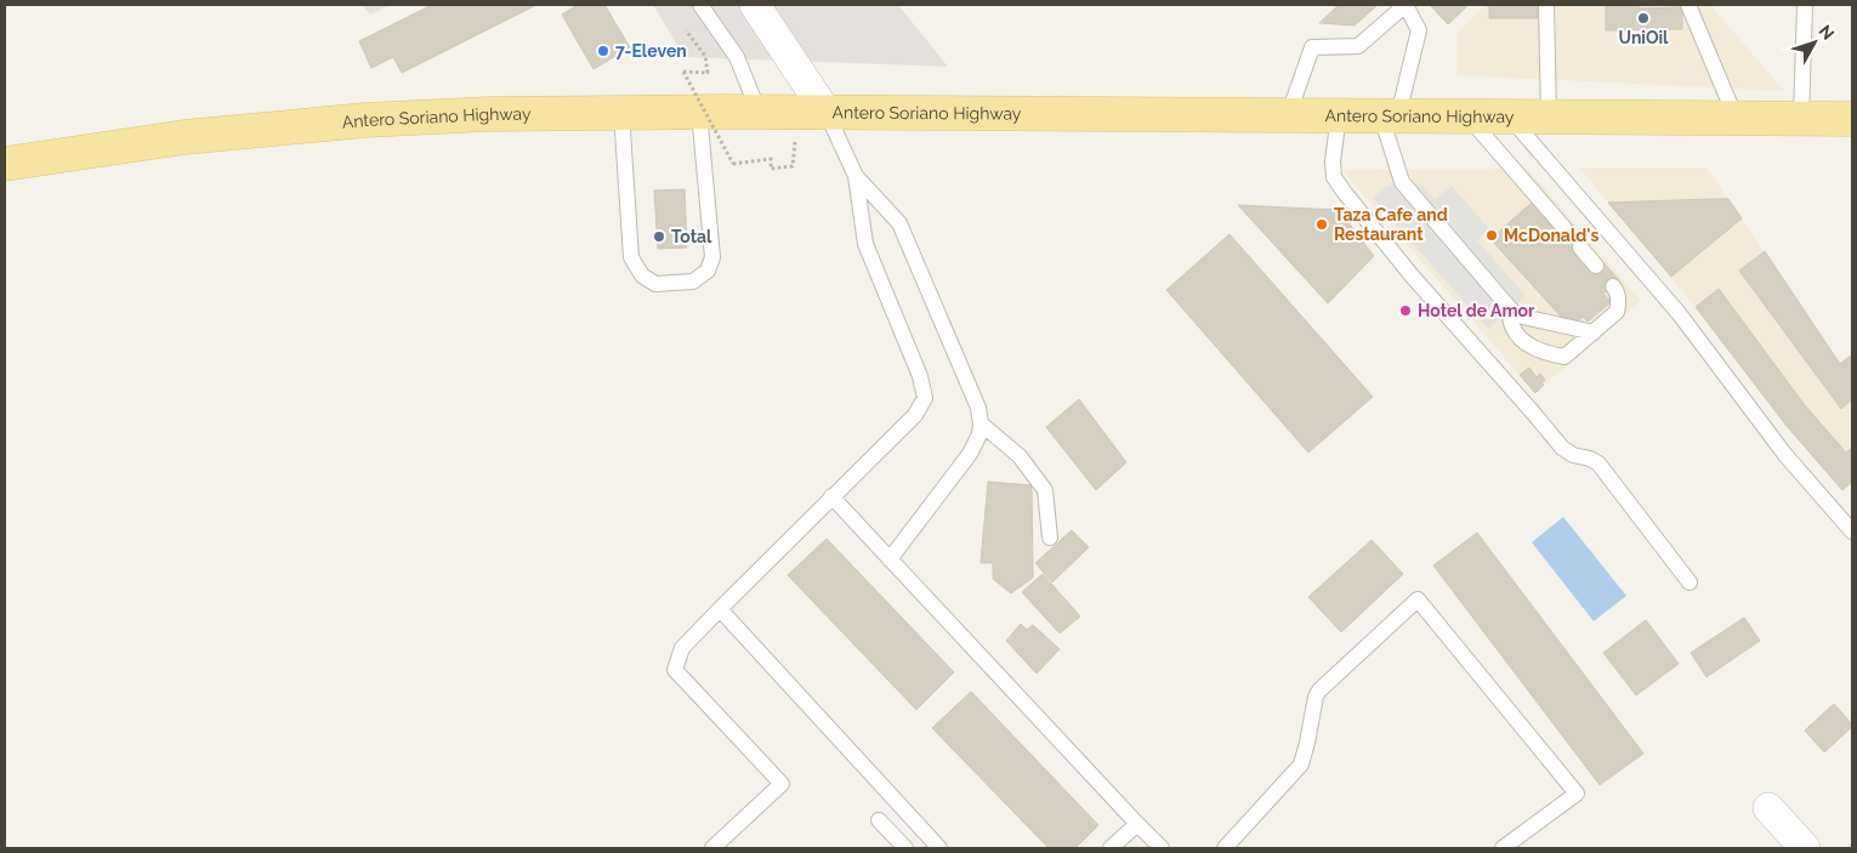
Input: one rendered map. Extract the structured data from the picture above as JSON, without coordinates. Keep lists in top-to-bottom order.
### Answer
{
  "streets": {
    "main road": ["Antero Soriano Highway"]
  },
  "places": [
    "UniOil",
    "7-Eleven",
    "Taza Cafe and Restaurant",
    "McDonald's",
    "Total",
    "Hotel de Amor"
  ],
  "north": "top right"
}
